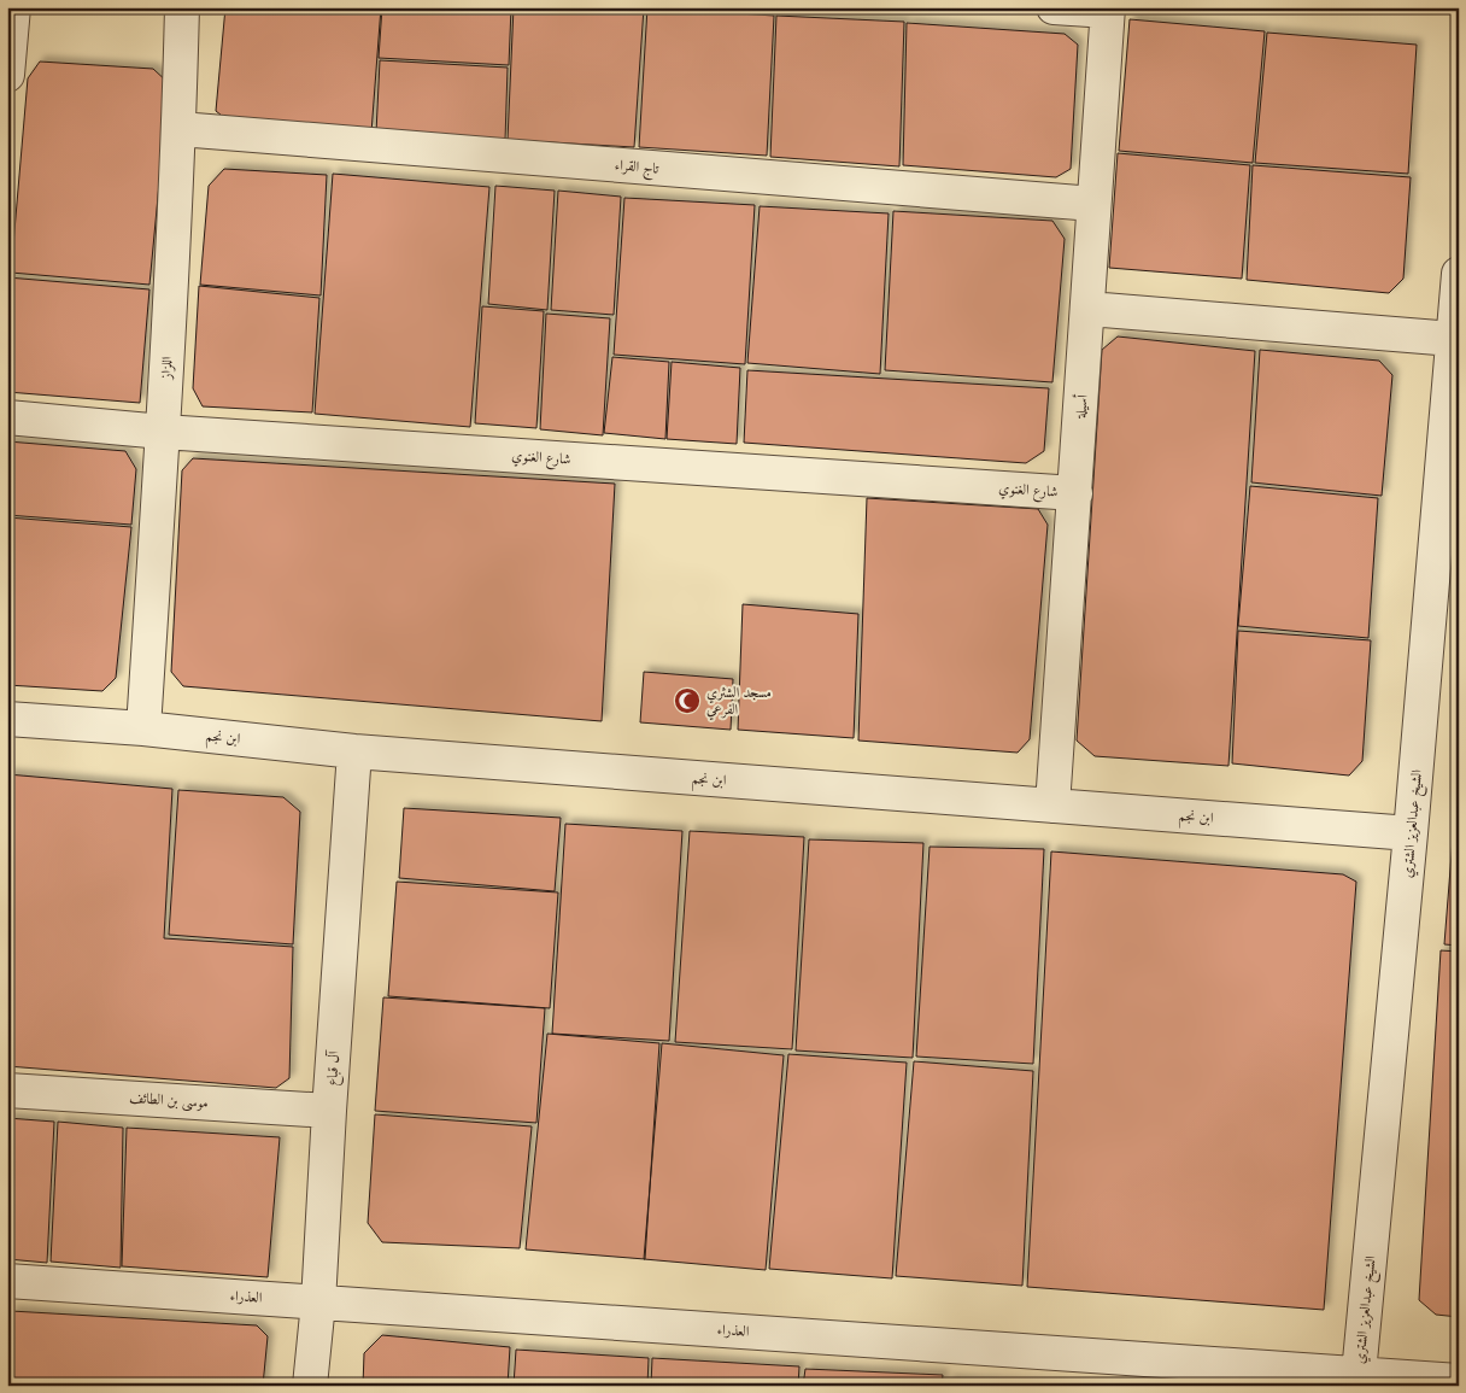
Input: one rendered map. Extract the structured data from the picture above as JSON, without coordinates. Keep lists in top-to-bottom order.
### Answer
{
  "streets": {
    "street": [
      "تاج القراء",
      "اللزاز",
      "أسيلة",
      "شارع الغنوي",
      "ابن نجم",
      "الشيخ عبدالعزيز الشتري",
      "آل قباع",
      "موسى بن الطائف",
      "العذراء"
    ]
  },
  "crossings": [
    ["تاج القراء", "اللزاز"],
    ["تاج القراء", "أسيلة"],
    ["اللزاز", "شارع الغنوي"],
    ["اللزاز", "ابن نجم"],
    ["أسيلة", "شارع الغنوي"],
    ["أسيلة", "ابن نجم"],
    ["ابن نجم", "الشيخ عبدالعزيز الشتري"],
    ["ابن نجم", "آل قباع"],
    ["الشيخ عبدالعزيز الشتري", "العذراء"],
    ["آل قباع", "موسى بن الطائف"],
    ["آل قباع", "العذراء"]
  ],
  "places": {
    "mosque": ["مسجد الشثري الفرعي"]
  }
}
